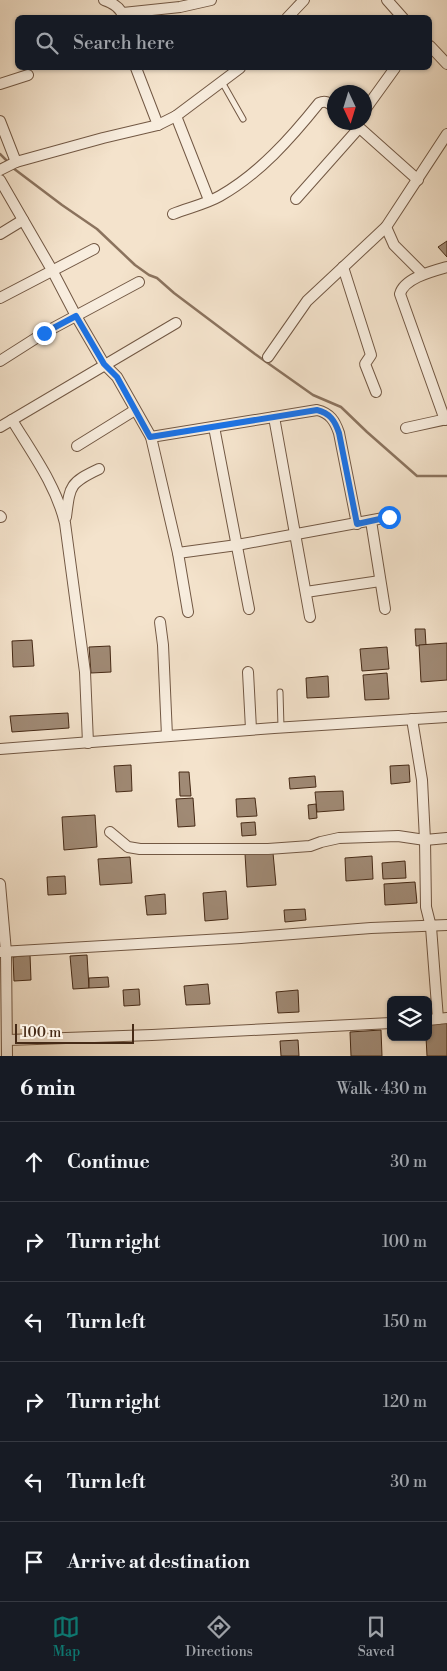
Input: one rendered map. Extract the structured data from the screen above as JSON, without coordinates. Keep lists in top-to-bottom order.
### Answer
{
  "scale_bar": "100 m",
  "north": "bottom",
  "page": {
    "search": "Search here",
    "scale": "100 m",
    "heading": ["6 min", "Walk · 430 m"],
    "list": [
      ["Continue", "30 m"],
      ["Turn right", "100 m"],
      ["Turn left", "150 m"],
      ["Turn right", "120 m"],
      ["Turn left", "30 m"],
      "Arrive at destination"
    ],
    "nav": ["Map", "Directions", "Saved"]
  }
}
